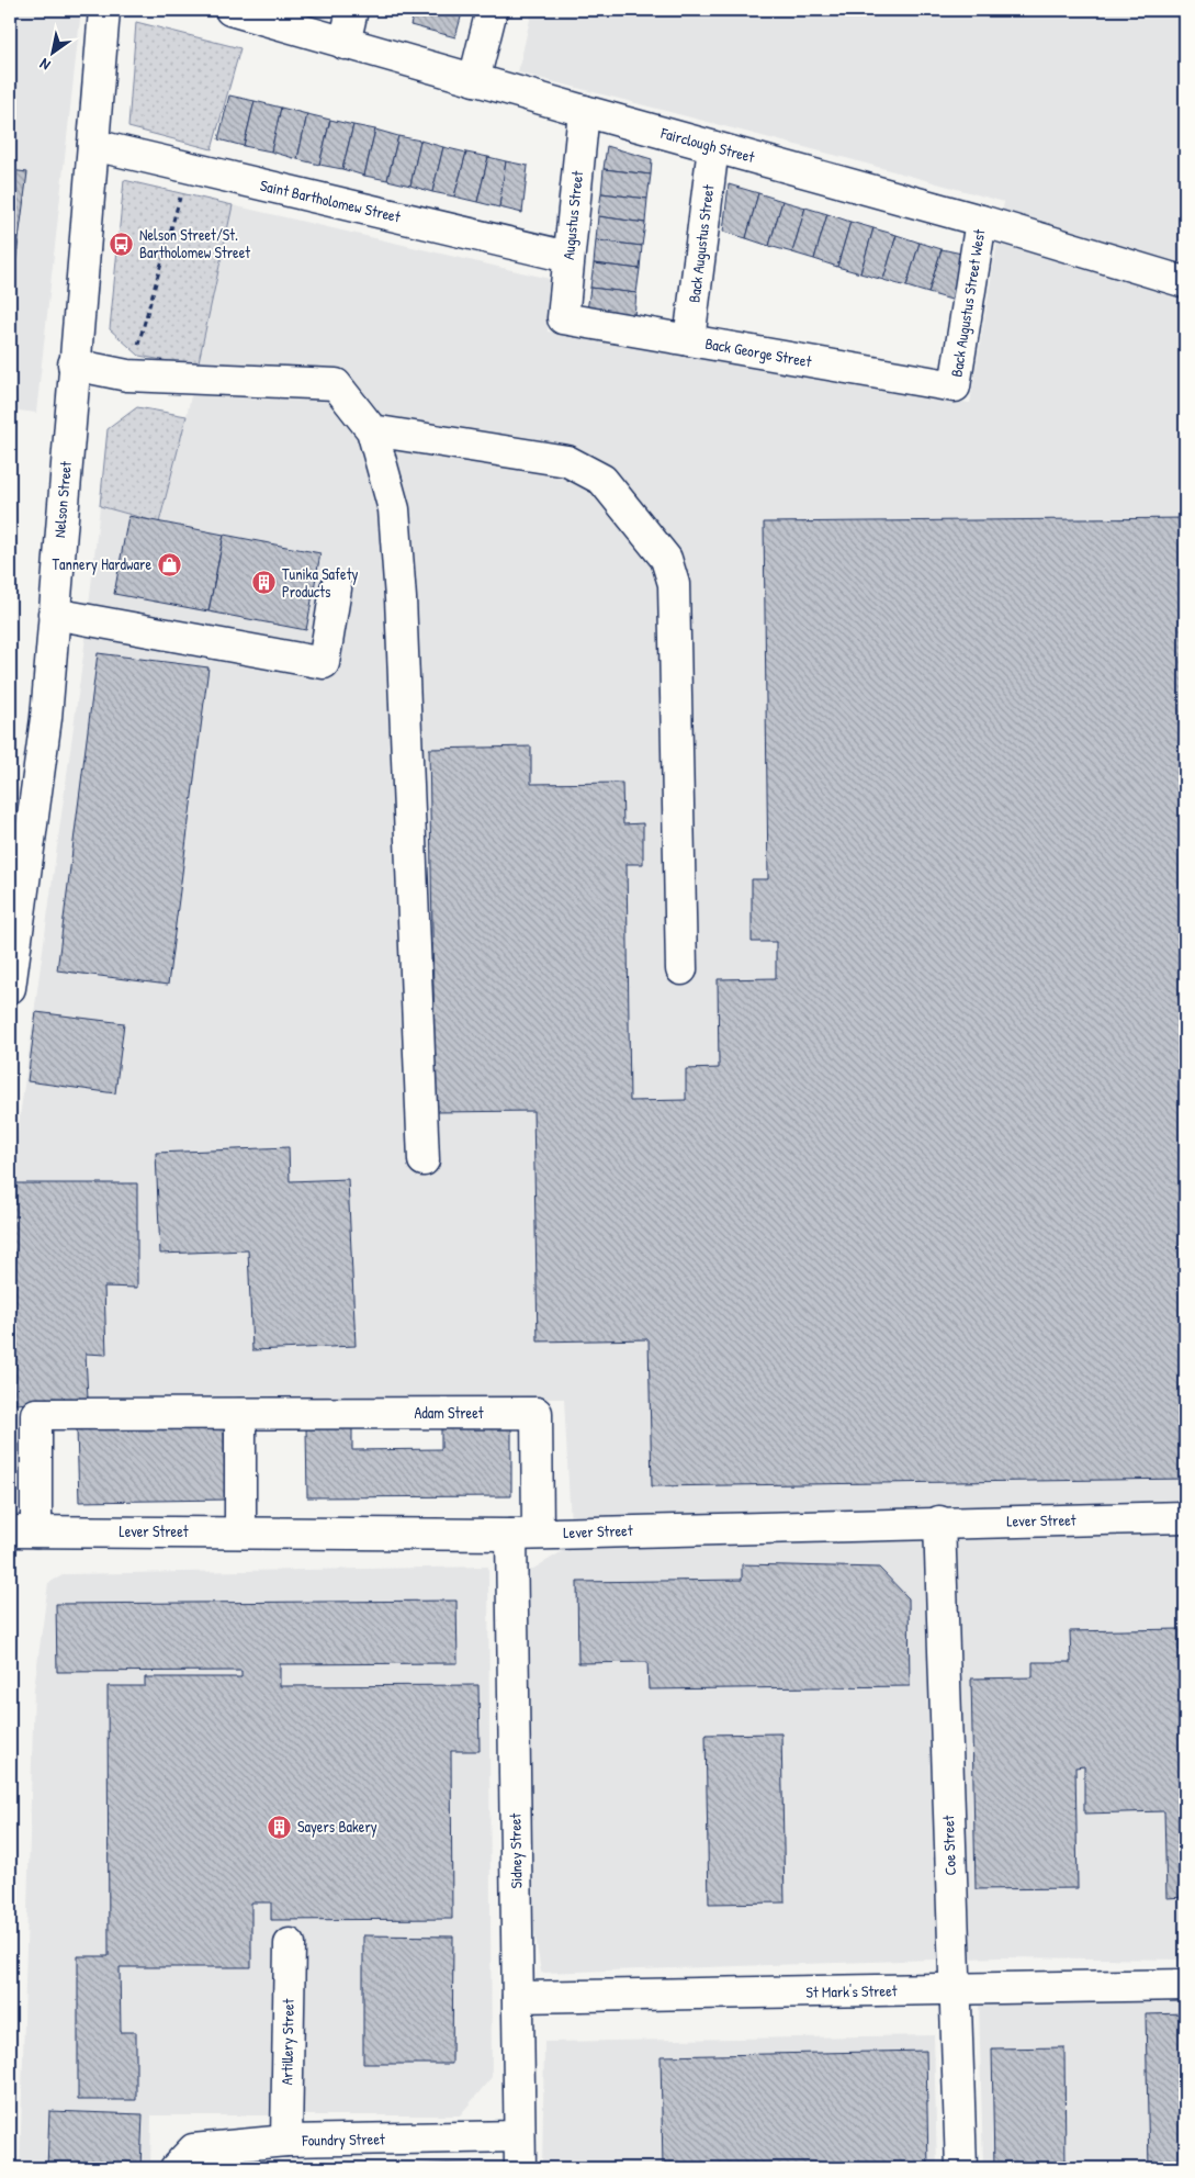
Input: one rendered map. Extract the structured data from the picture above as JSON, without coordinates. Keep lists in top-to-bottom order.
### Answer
{
  "streets": {
    "street": [
      "Fairclough Street",
      "Saint Bartholomew Street",
      "Augustus Street",
      "Back Augustus Street",
      "Back Augustus Street West",
      "Back George Street",
      "Nelson Street",
      "Adam Street",
      "Lever Street",
      "Coe Street",
      "Sidney Street",
      "St Mark's Street",
      "Artillery Street",
      "Foundry Street"
    ]
  },
  "crossings": [
    ["Fairclough Street", "Augustus Street"],
    ["Fairclough Street", "Back Augustus Street"],
    ["Fairclough Street", "Back Augustus Street West"],
    ["Saint Bartholomew Street", "Augustus Street"],
    ["Saint Bartholomew Street", "Nelson Street"],
    ["Augustus Street", "Back George Street"],
    ["Back Augustus Street", "Back George Street"],
    ["Back Augustus Street West", "Back George Street"],
    ["Adam Street", "Lever Street"],
    ["Adam Street", "Sidney Street"],
    ["Lever Street", "Coe Street"],
    ["Lever Street", "Sidney Street"],
    ["Coe Street", "St Mark's Street"],
    ["Sidney Street", "St Mark's Street"],
    ["Sidney Street", "Foundry Street"],
    ["Artillery Street", "Foundry Street"]
  ],
  "places": {
    "bus stop": ["Nelson Street/St. Bartholomew Street"],
    "shop": ["Tannery Hardware"],
    "building": ["Tunika Safety Products", "Sayers Bakery"]
  },
  "north": "bottom left"
}
